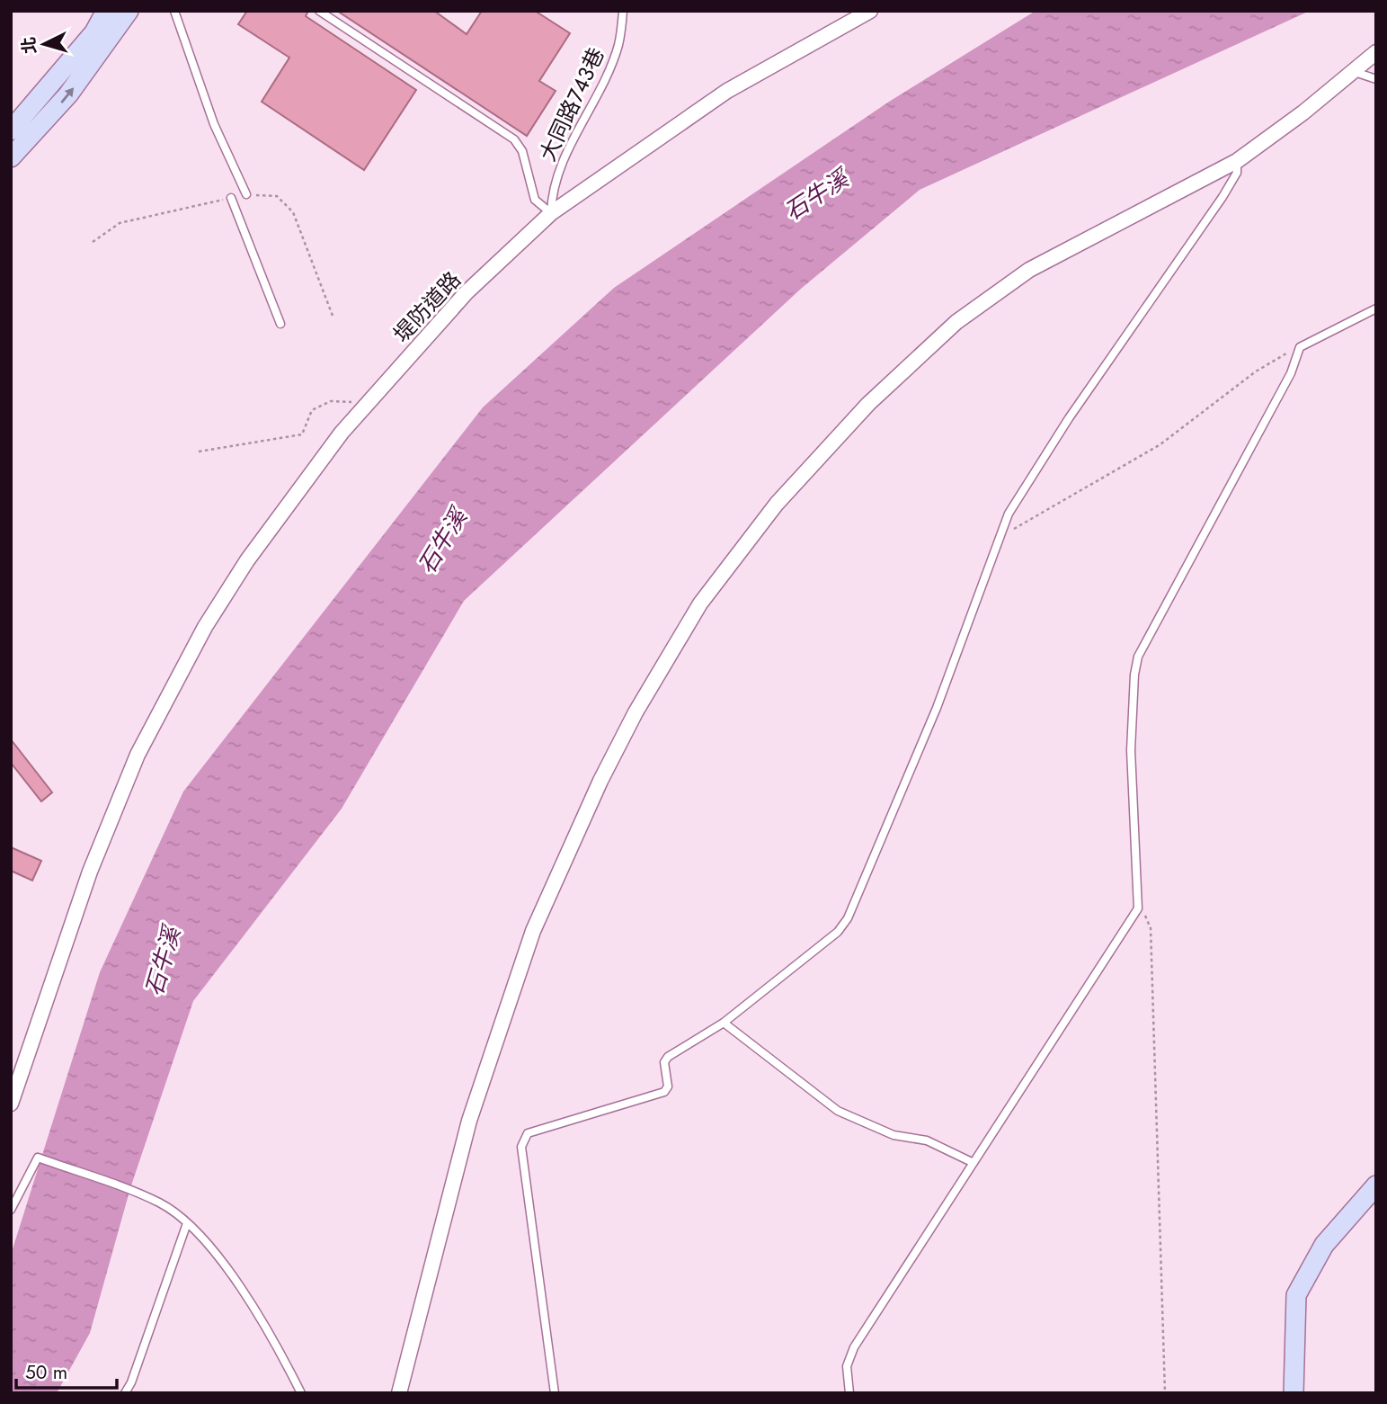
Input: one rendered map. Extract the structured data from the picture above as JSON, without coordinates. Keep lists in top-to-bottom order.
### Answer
{
  "streets": {
    "street": ["堤防道路"],
    "lane": ["大同路743巷"]
  },
  "crossings": [
    ["大同路743巷", "堤防道路"]
  ],
  "water": ["石牛溪"],
  "scale_bar": "50 m",
  "north": "left"
}
